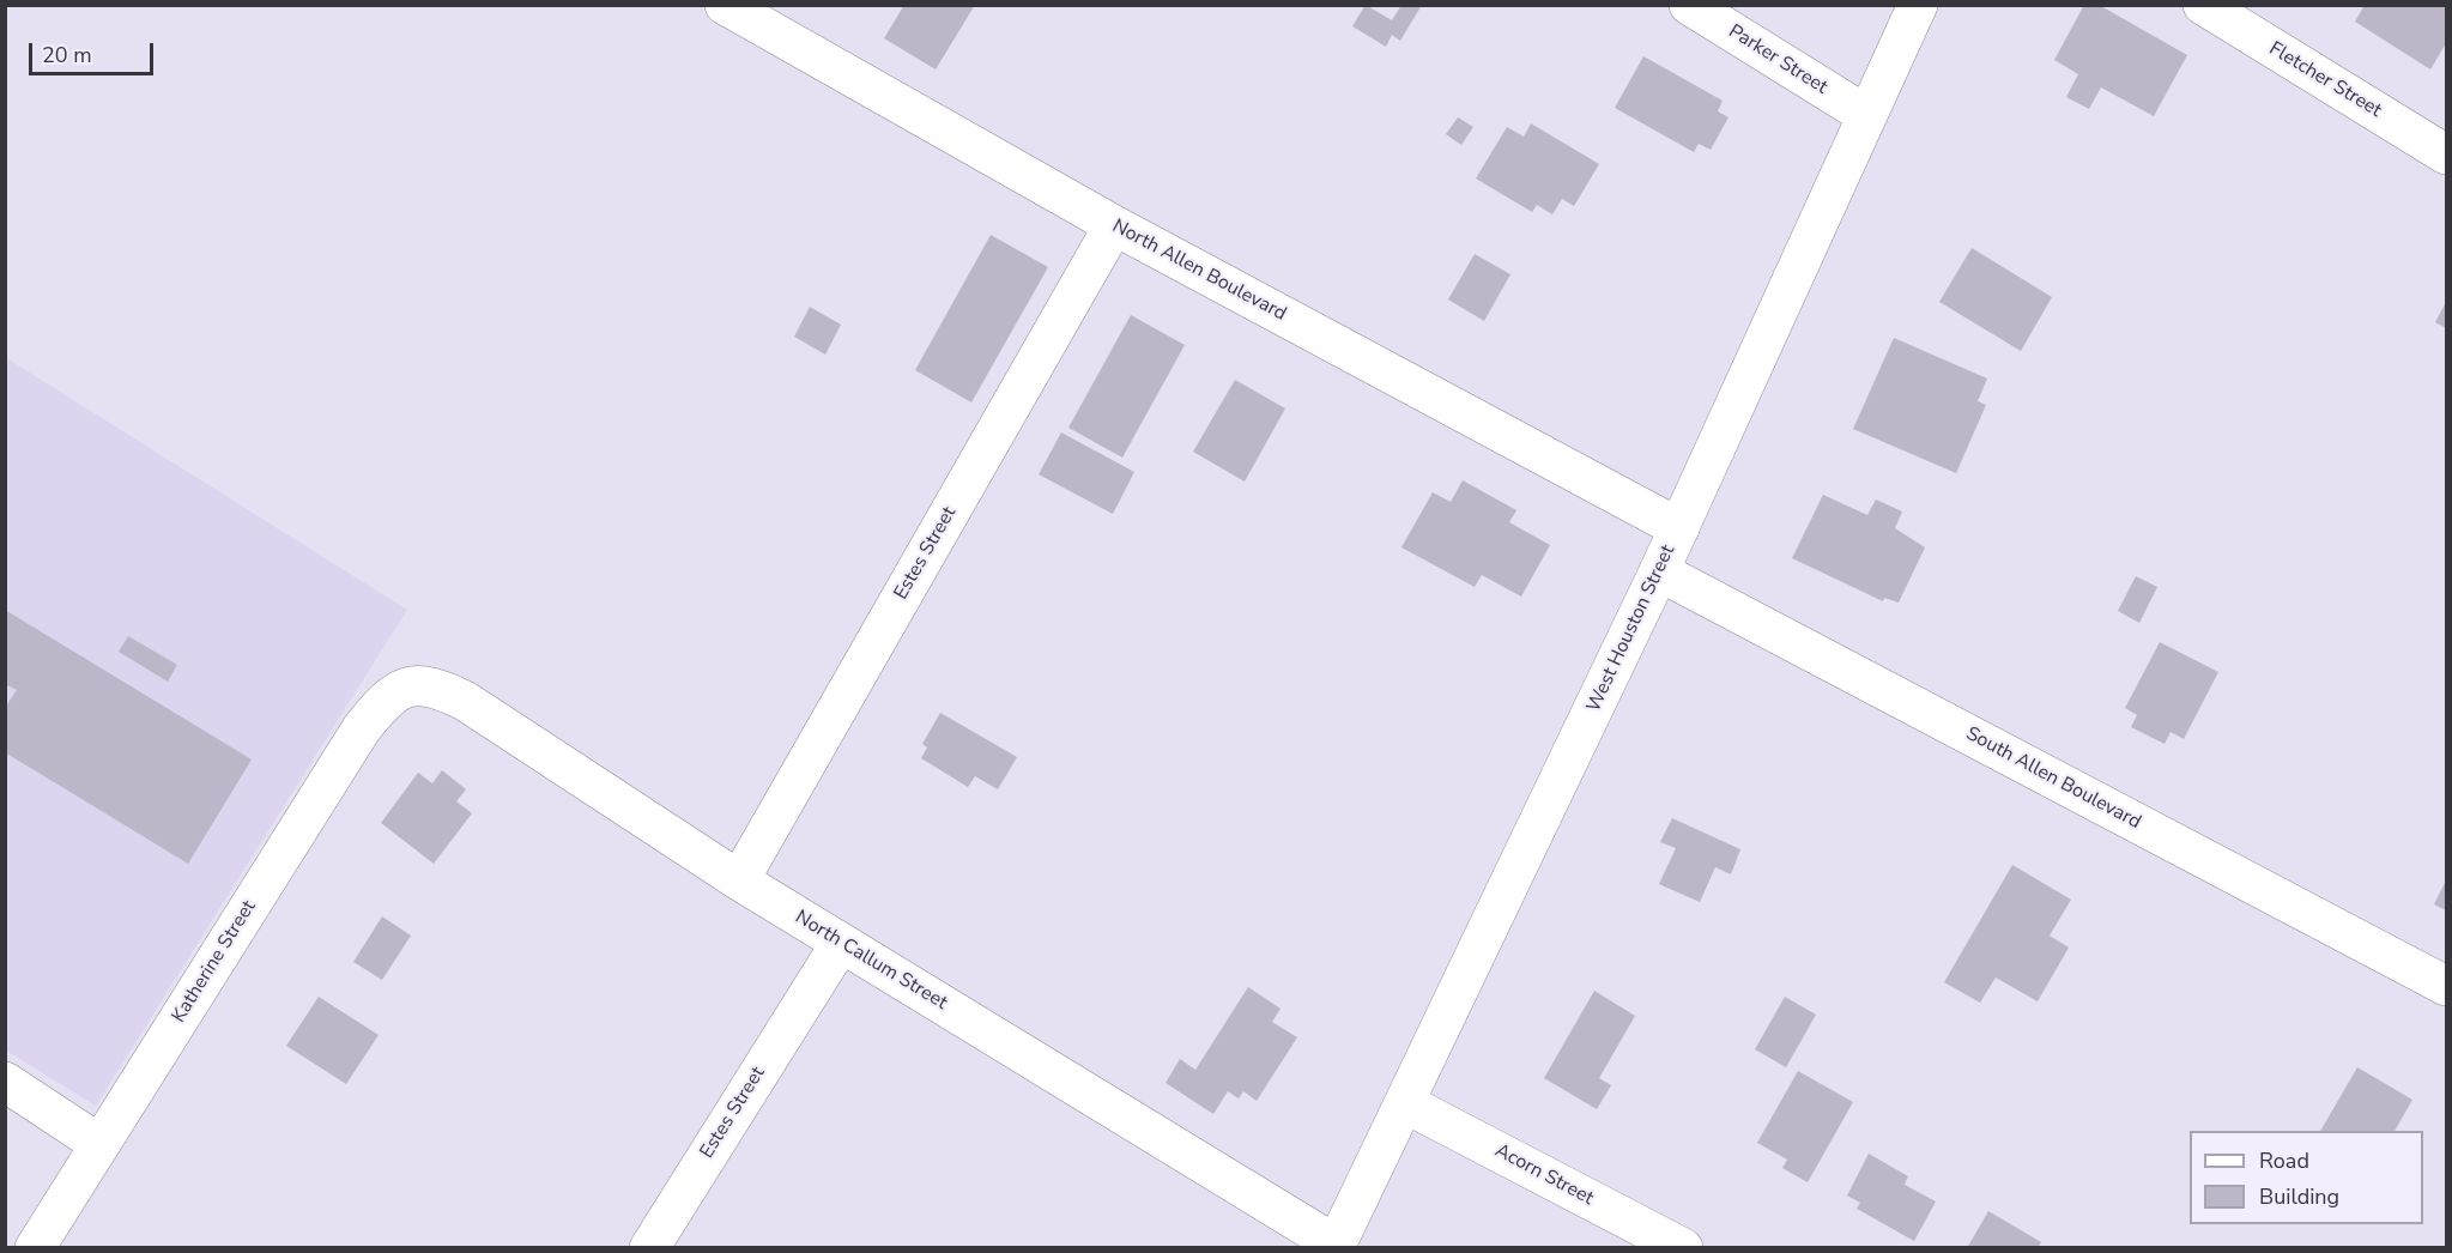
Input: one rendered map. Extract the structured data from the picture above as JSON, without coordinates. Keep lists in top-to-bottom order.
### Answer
{
  "streets": {
    "street": [
      "Parker Street",
      "Fletcher Street",
      "North Allen Boulevard",
      "Estes Street",
      "West Houston Street",
      "South Allen Boulevard",
      "North Callum Street",
      "Katherine Street",
      "Acorn Street"
    ]
  },
  "crossings": [
    ["Parker Street", "West Houston Street"],
    ["North Allen Boulevard", "Estes Street"],
    ["North Allen Boulevard", "West Houston Street"],
    ["Estes Street", "North Callum Street"],
    ["West Houston Street", "South Allen Boulevard"],
    ["West Houston Street", "North Callum Street"],
    ["West Houston Street", "Acorn Street"],
    ["North Callum Street", "Katherine Street"]
  ],
  "legend": ["Road", "Building"],
  "scale_bar": "20 m"
}
